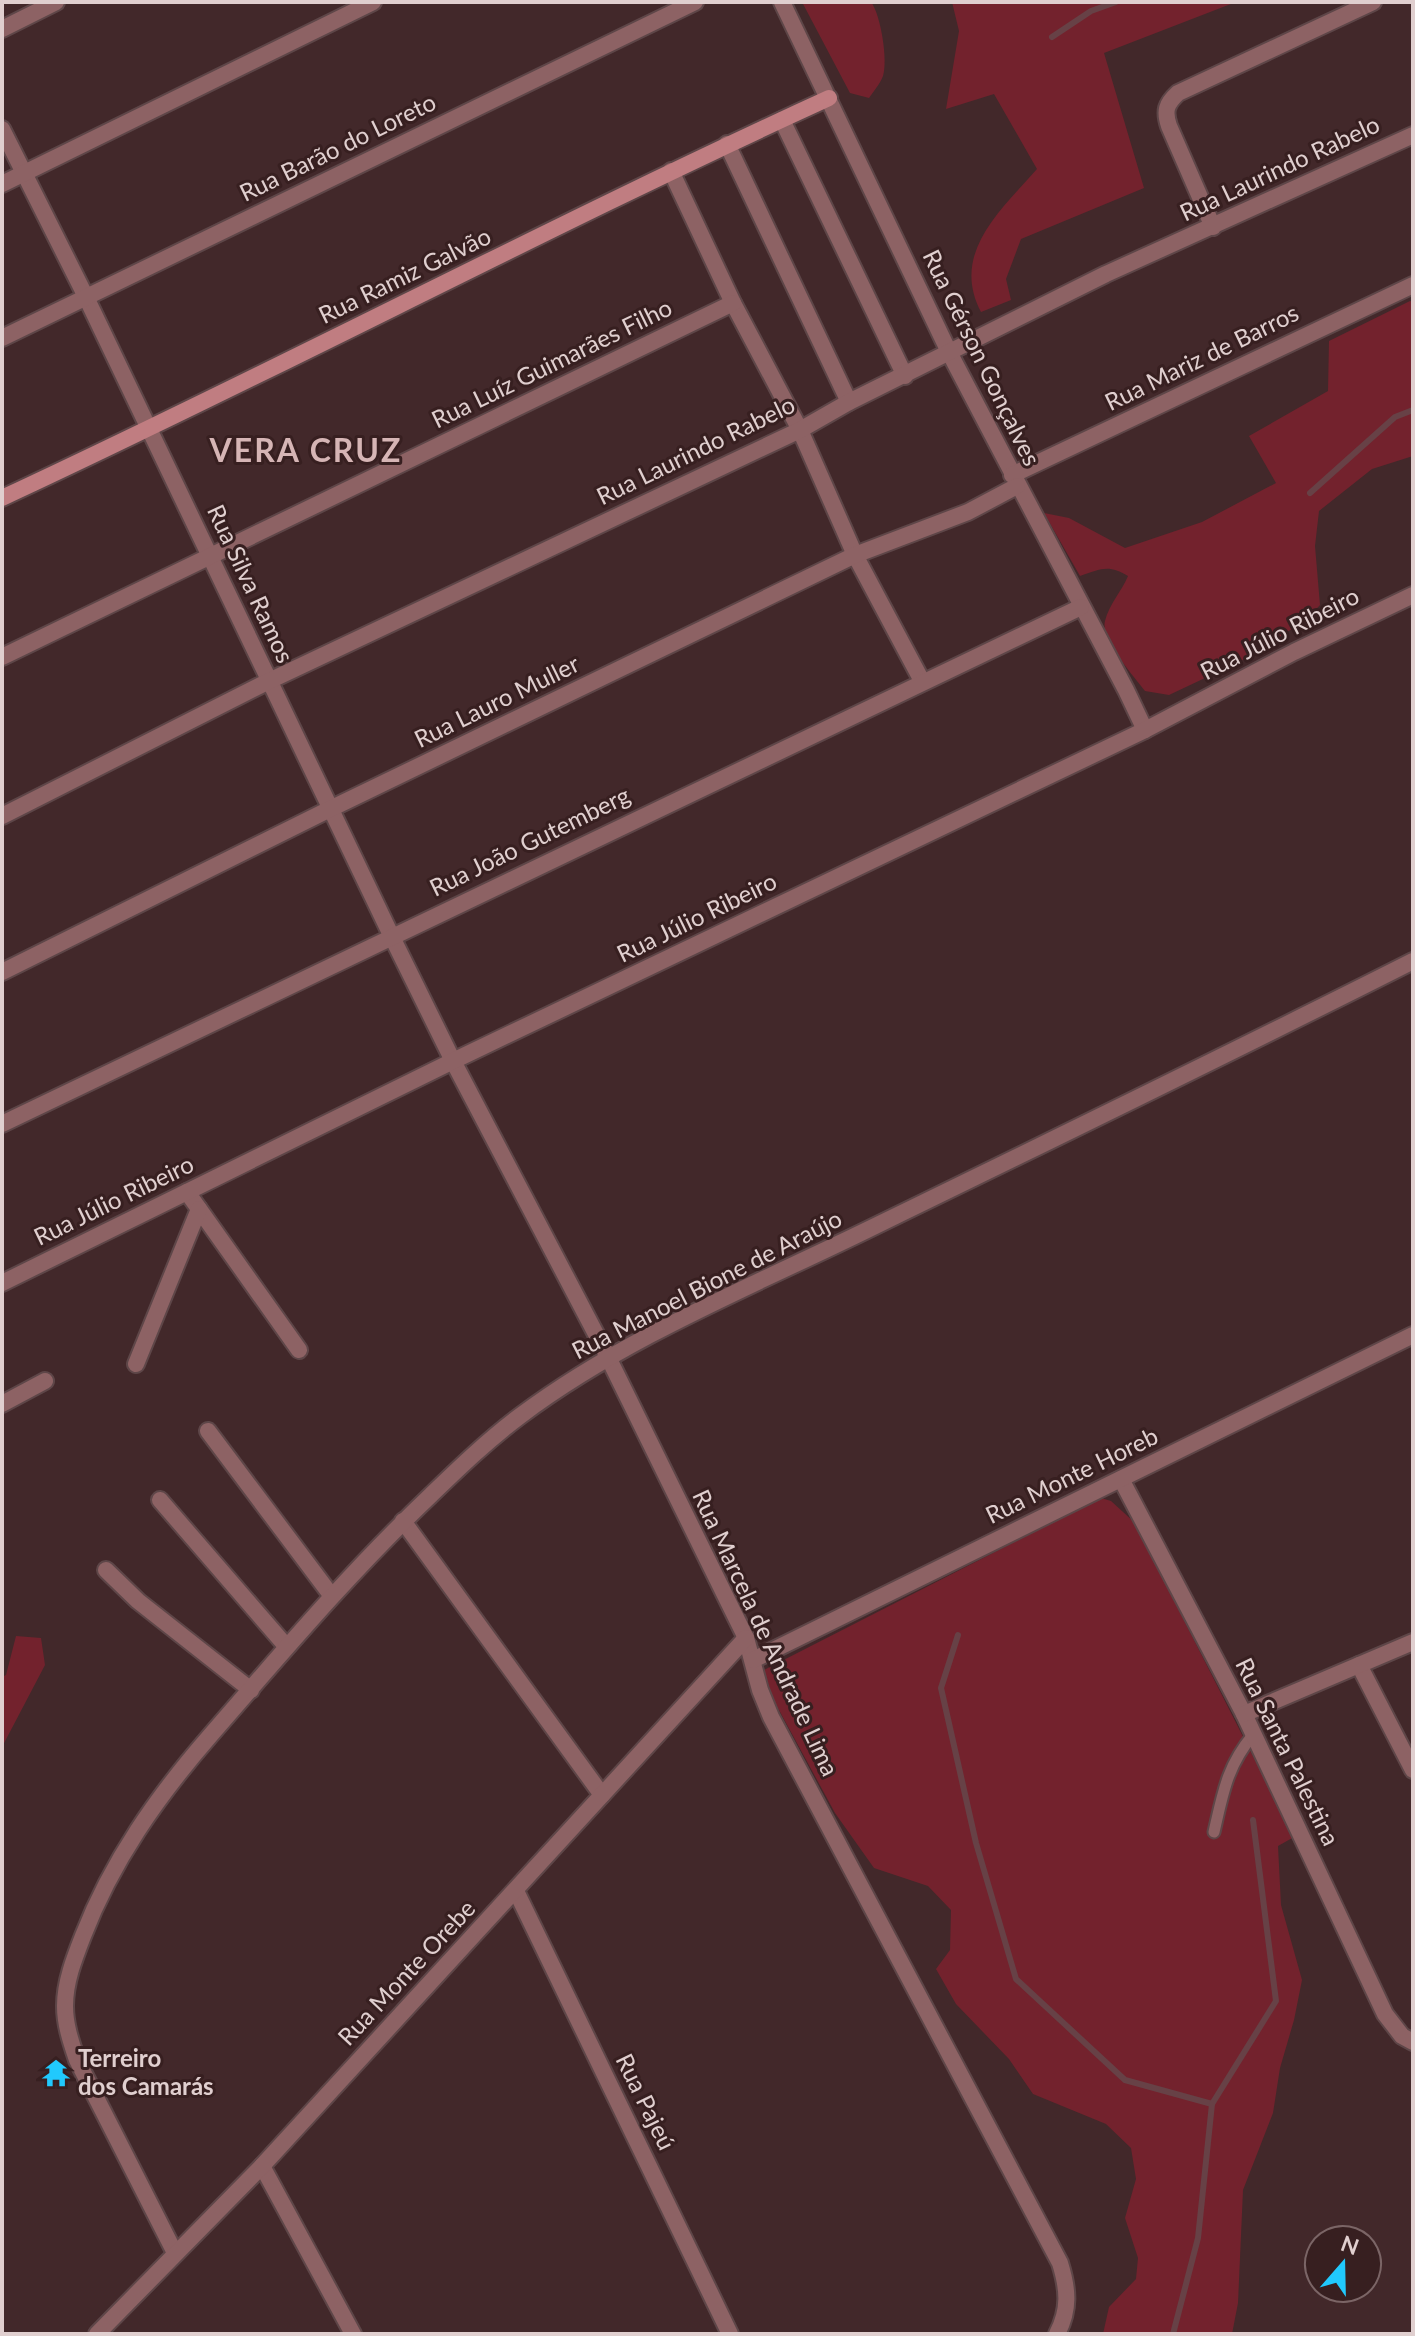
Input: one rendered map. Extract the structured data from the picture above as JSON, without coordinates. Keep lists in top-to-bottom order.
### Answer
{
  "streets": {
    "street": [
      "Rua Barão do Loreto",
      "Rua Laurindo Rabelo",
      "Rua Ramiz Galvão",
      "Rua Gérson Gonçalves",
      "Rua Mariz de Barros",
      "Rua Luíz Guimarães Filho",
      "Rua Silva Ramos",
      "Rua Júlio Ribeiro",
      "Rua Lauro Muller",
      "Rua João Gutemberg",
      "Rua Manoel Bione de Araújo",
      "Rua Monte Horeb",
      "Rua Marcela de Andrade Lima",
      "Rua Santa Palestina",
      "Rua Monte Orebe",
      "Rua Pajeú"
    ]
  },
  "crossings": [
    ["Rua Barão do Loreto", "Rua Silva Ramos"],
    ["Rua Laurindo Rabelo", "Rua Gérson Gonçalves"],
    ["Rua Laurindo Rabelo", "Rua Silva Ramos"],
    ["Rua Ramiz Galvão", "Rua Gérson Gonçalves"],
    ["Rua Ramiz Galvão", "Rua Silva Ramos"],
    ["Rua Gérson Gonçalves", "Rua Mariz de Barros"],
    ["Rua Gérson Gonçalves", "Rua Júlio Ribeiro"],
    ["Rua Gérson Gonçalves", "Rua Lauro Muller"],
    ["Rua Gérson Gonçalves", "Rua João Gutemberg"],
    ["Rua Mariz de Barros", "Rua Lauro Muller"],
    ["Rua Luíz Guimarães Filho", "Rua Silva Ramos"],
    ["Rua Silva Ramos", "Rua Júlio Ribeiro"],
    ["Rua Silva Ramos", "Rua Lauro Muller"],
    ["Rua Silva Ramos", "Rua João Gutemberg"],
    ["Rua Silva Ramos", "Rua Marcela de Andrade Lima"],
    ["Rua Júlio Ribeiro", "Rua Marcela de Andrade Lima"],
    ["Rua Manoel Bione de Araújo", "Rua Marcela de Andrade Lima"],
    ["Rua Manoel Bione de Araújo", "Rua Monte Orebe"],
    ["Rua Monte Horeb", "Rua Marcela de Andrade Lima"],
    ["Rua Monte Horeb", "Rua Santa Palestina"],
    ["Rua Marcela de Andrade Lima", "Rua Monte Orebe"],
    ["Rua Monte Orebe", "Rua Pajeú"]
  ],
  "districts": ["VERA CRUZ"],
  "places": {
    "temple": ["Terreiro dos Camarás"]
  },
  "north": "top"
}
